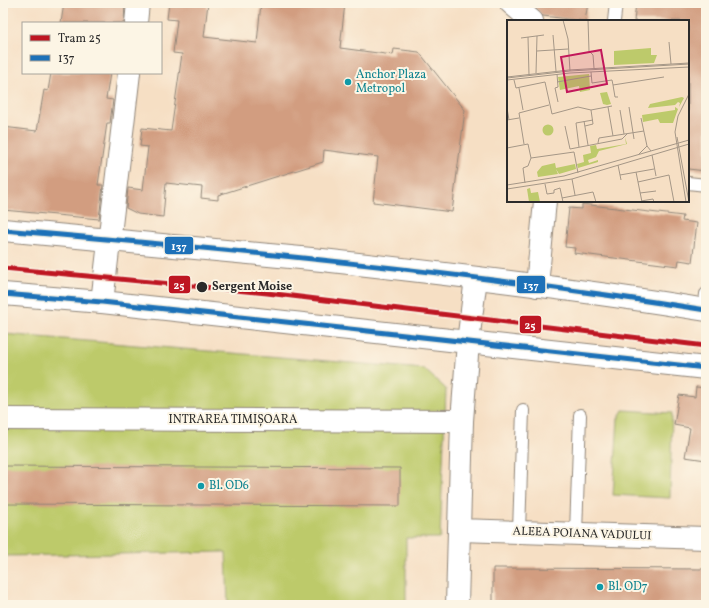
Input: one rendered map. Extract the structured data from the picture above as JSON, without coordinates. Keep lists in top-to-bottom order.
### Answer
{
  "streets": {
    "main road": ["INTRAREA TIMIȘOARA", "ALEEA POIANA VADULUI"]
  },
  "places": [
    "Anchor Plaza Metropol",
    "Sergent Moise",
    "Bl. OD6",
    "Bl. OD7"
  ],
  "lines": ["transit line 137", "tram line 25"],
  "legend": ["Tram 25", "137"]
}
